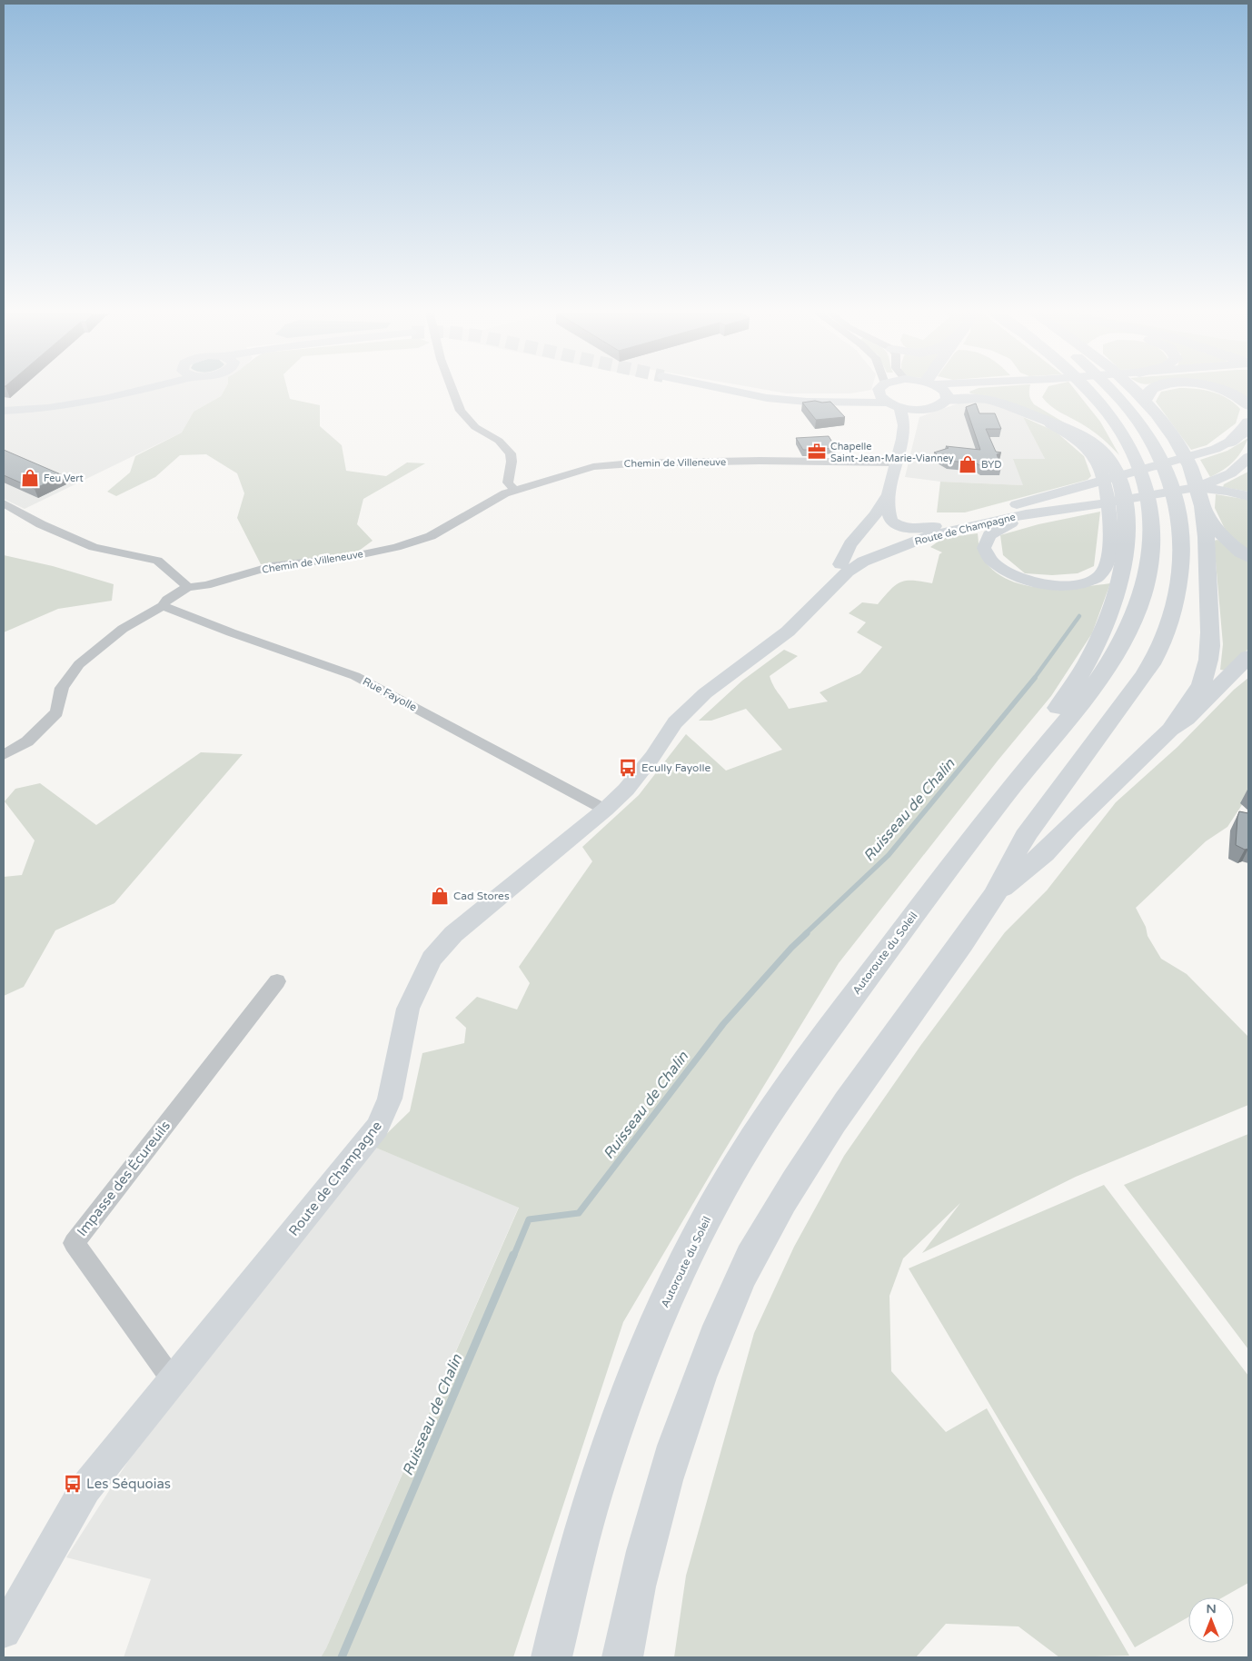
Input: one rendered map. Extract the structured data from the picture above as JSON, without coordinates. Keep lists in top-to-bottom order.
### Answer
{
  "streets": {
    "highway": ["Autoroute du Soleil"],
    "main road": ["Route de Champagne"],
    "street": ["Chemin de Villeneuve", "Rue Fayolle", "Impasse des Écureuils"]
  },
  "crossings": [
    ["Chemin de Villeneuve", "Rue Fayolle"],
    ["Route de Champagne", "Rue Fayolle"],
    ["Route de Champagne", "Impasse des Écureuils"]
  ],
  "water": ["Ruisseau de Chalin"],
  "places": {
    "office": ["Chapelle Saint-Jean-Marie-Vianney"],
    "shop": ["BYD", "Feu Vert", "Cad Stores"],
    "bus stop": ["Ecully Fayolle", "Les Séquoias"]
  },
  "north": "top"
}
